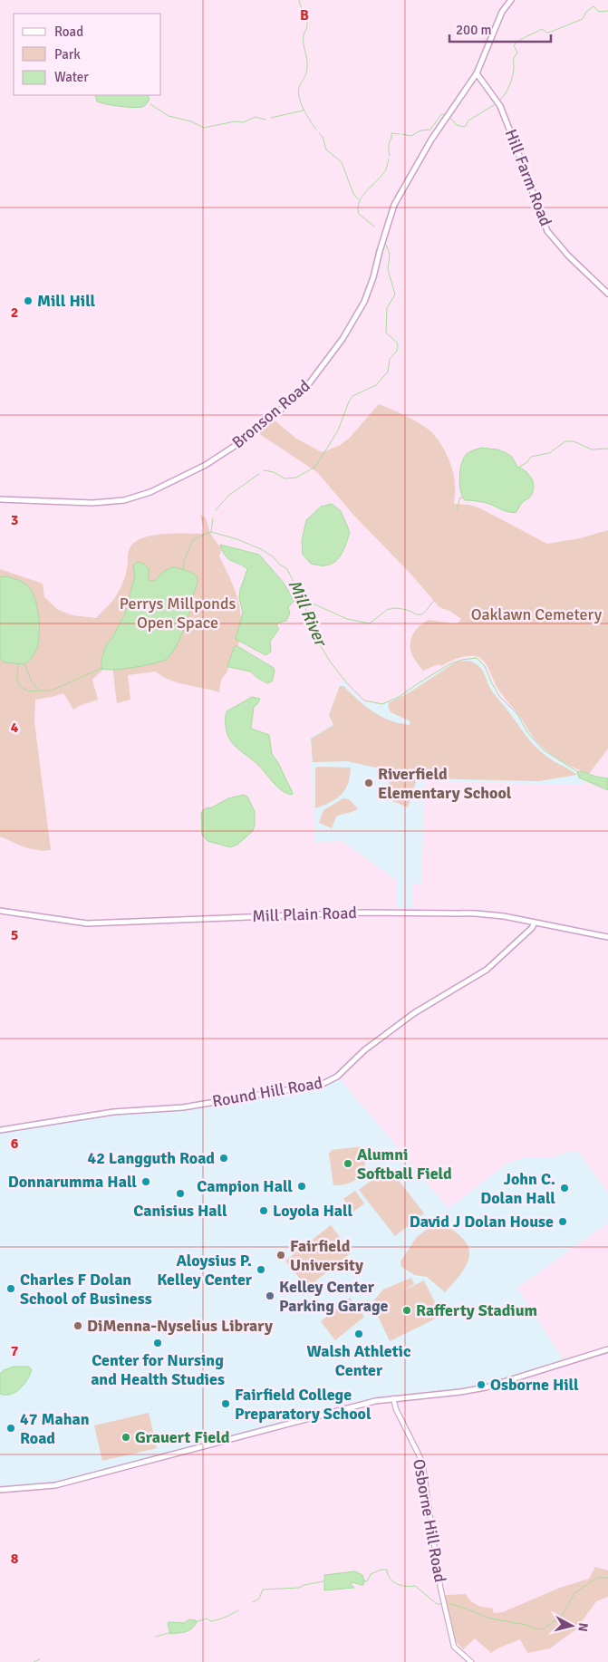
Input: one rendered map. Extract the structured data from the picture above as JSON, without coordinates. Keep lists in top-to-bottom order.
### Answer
{
  "streets": {
    "main road": [
      "Hill Farm Road",
      "Bronson Road",
      "Mill Plain Road",
      "Round Hill Road"
    ],
    "street": ["Osborne Hill Road"]
  },
  "crossings": [
    ["Hill Farm Road", "Bronson Road"],
    ["Mill Plain Road", "Round Hill Road"]
  ],
  "water": ["Mill River"],
  "parks": ["Perrys Millponds Open Space", "Oaklawn Cemetery"],
  "places": [
    "Mill Hill",
    "Riverfield Elementary School",
    "42 Langguth Road",
    "Alumni Softball Field",
    "Donnarumma Hall",
    "Campion Hall",
    "John C. Dolan Hall",
    "Canisius Hall",
    "Loyola Hall",
    "David J Dolan House",
    "Fairfield University",
    "Aloysius P. Kelley Center",
    "Charles F Dolan School of Business",
    "Kelley Center Parking Garage",
    "Rafferty Stadium",
    "DiMenna-Nyselius Library",
    "Walsh Athletic Center",
    "Center for Nursing and Health Studies",
    "Osborne Hill",
    "Fairfield College Preparatory School",
    "47 Mahan Road",
    "Grauert Field"
  ],
  "legend": ["Road", "Park", "Water"],
  "scale_bar": "200 m",
  "north": "right",
  "grid": {
    "columns": ["B"],
    "rows": [
      "2",
      "3",
      "4",
      "5",
      "6",
      "7",
      "8"
    ]
  }
}
